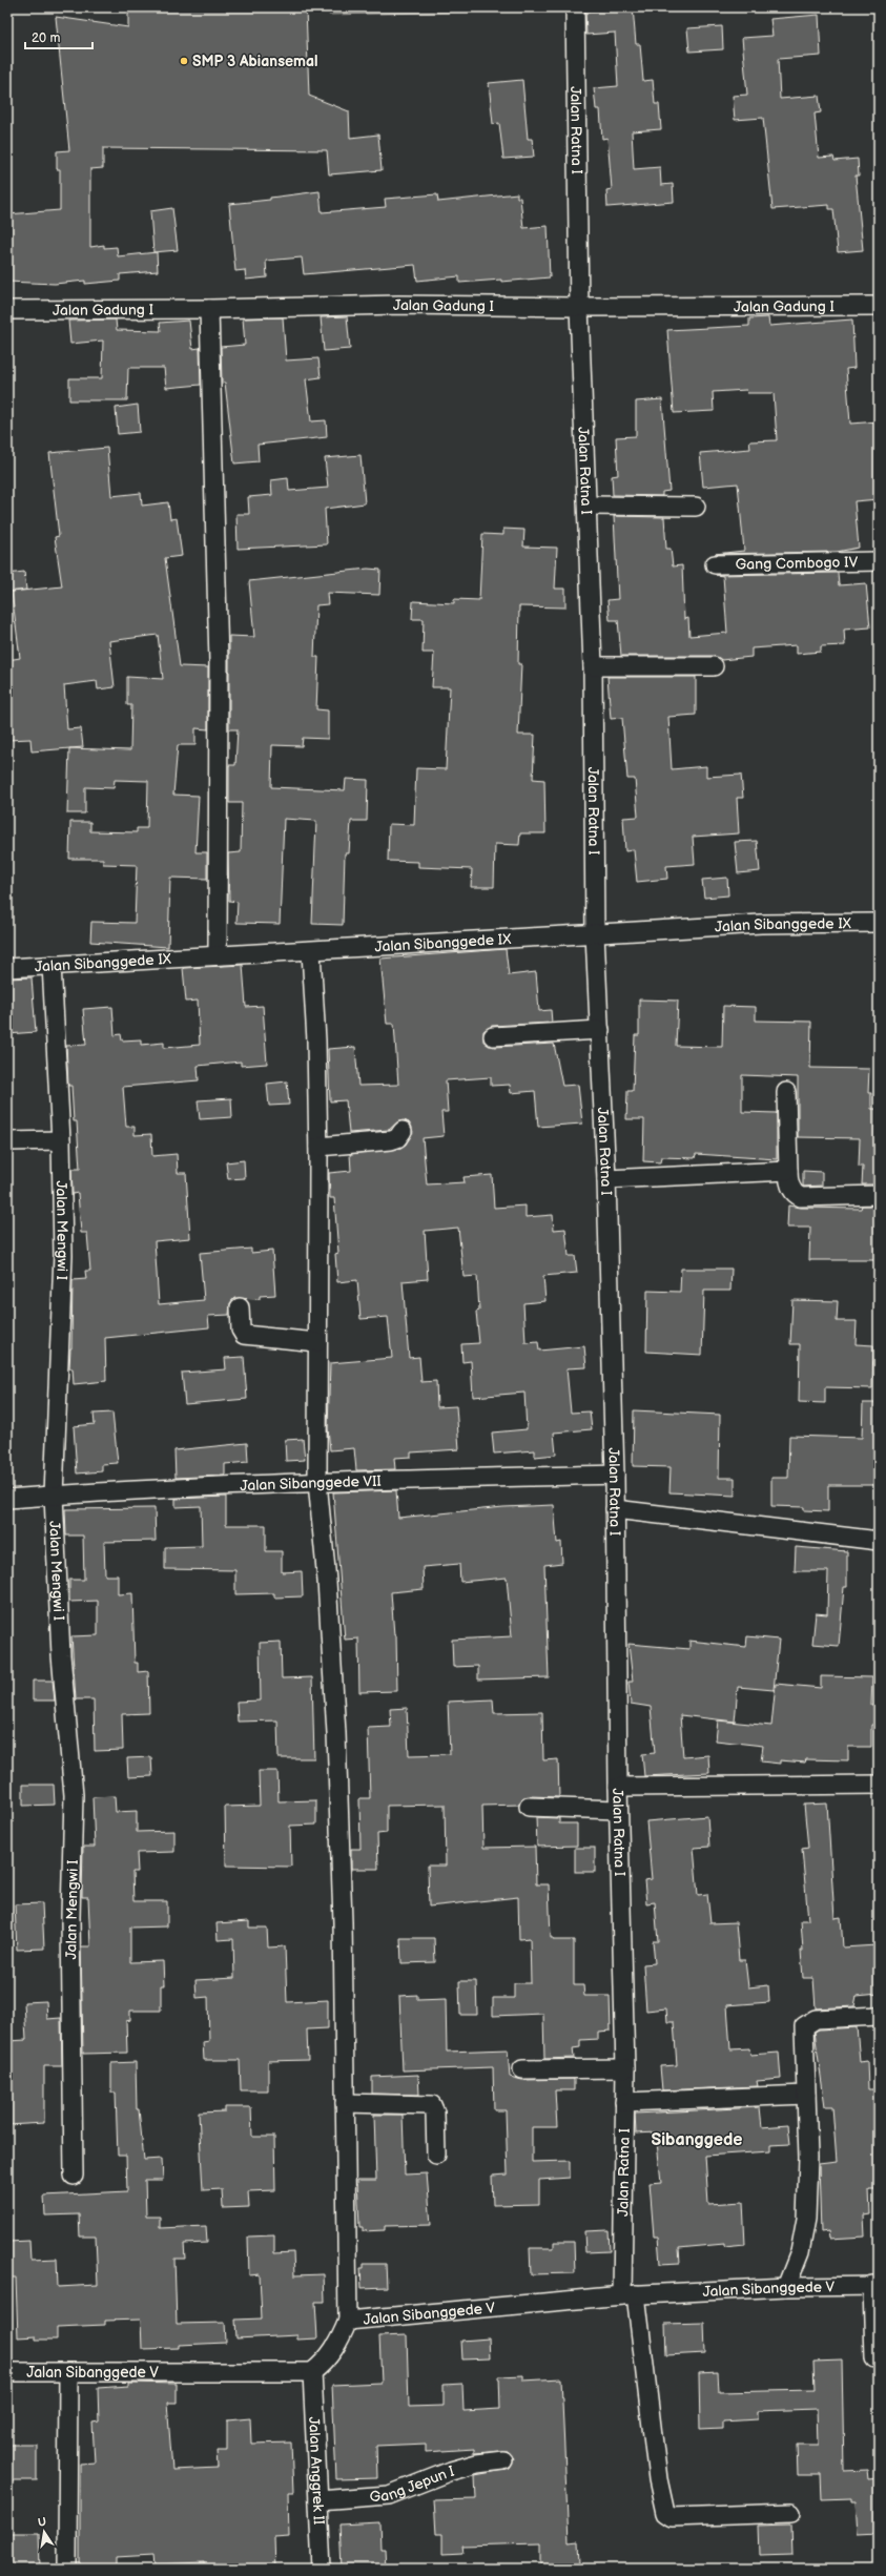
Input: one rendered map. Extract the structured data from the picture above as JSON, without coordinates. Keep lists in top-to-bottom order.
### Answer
{
  "streets": {
    "street": [
      "Jalan Ratna I",
      "Jalan Gadung I",
      "Gang Combogo IV",
      "Jalan Sibanggede IX",
      "Jalan Mengwi I",
      "Jalan Sibanggede VII",
      "Jalan Sibanggede V",
      "Jalan Anggrek II",
      "Gang Jepun I"
    ]
  },
  "crossings": [
    ["Jalan Ratna I", "Jalan Gadung I"],
    ["Jalan Ratna I", "Jalan Sibanggede IX"],
    ["Jalan Ratna I", "Jalan Sibanggede VII"],
    ["Jalan Ratna I", "Jalan Sibanggede V"],
    ["Jalan Sibanggede IX", "Jalan Mengwi I"],
    ["Jalan Mengwi I", "Jalan Sibanggede VII"],
    ["Jalan Sibanggede V", "Jalan Anggrek II"],
    ["Jalan Anggrek II", "Gang Jepun I"]
  ],
  "districts": ["Sibanggede"],
  "places": ["SMP 3 Abiansemal"],
  "scale_bar": "20 m",
  "north": "top"
}
